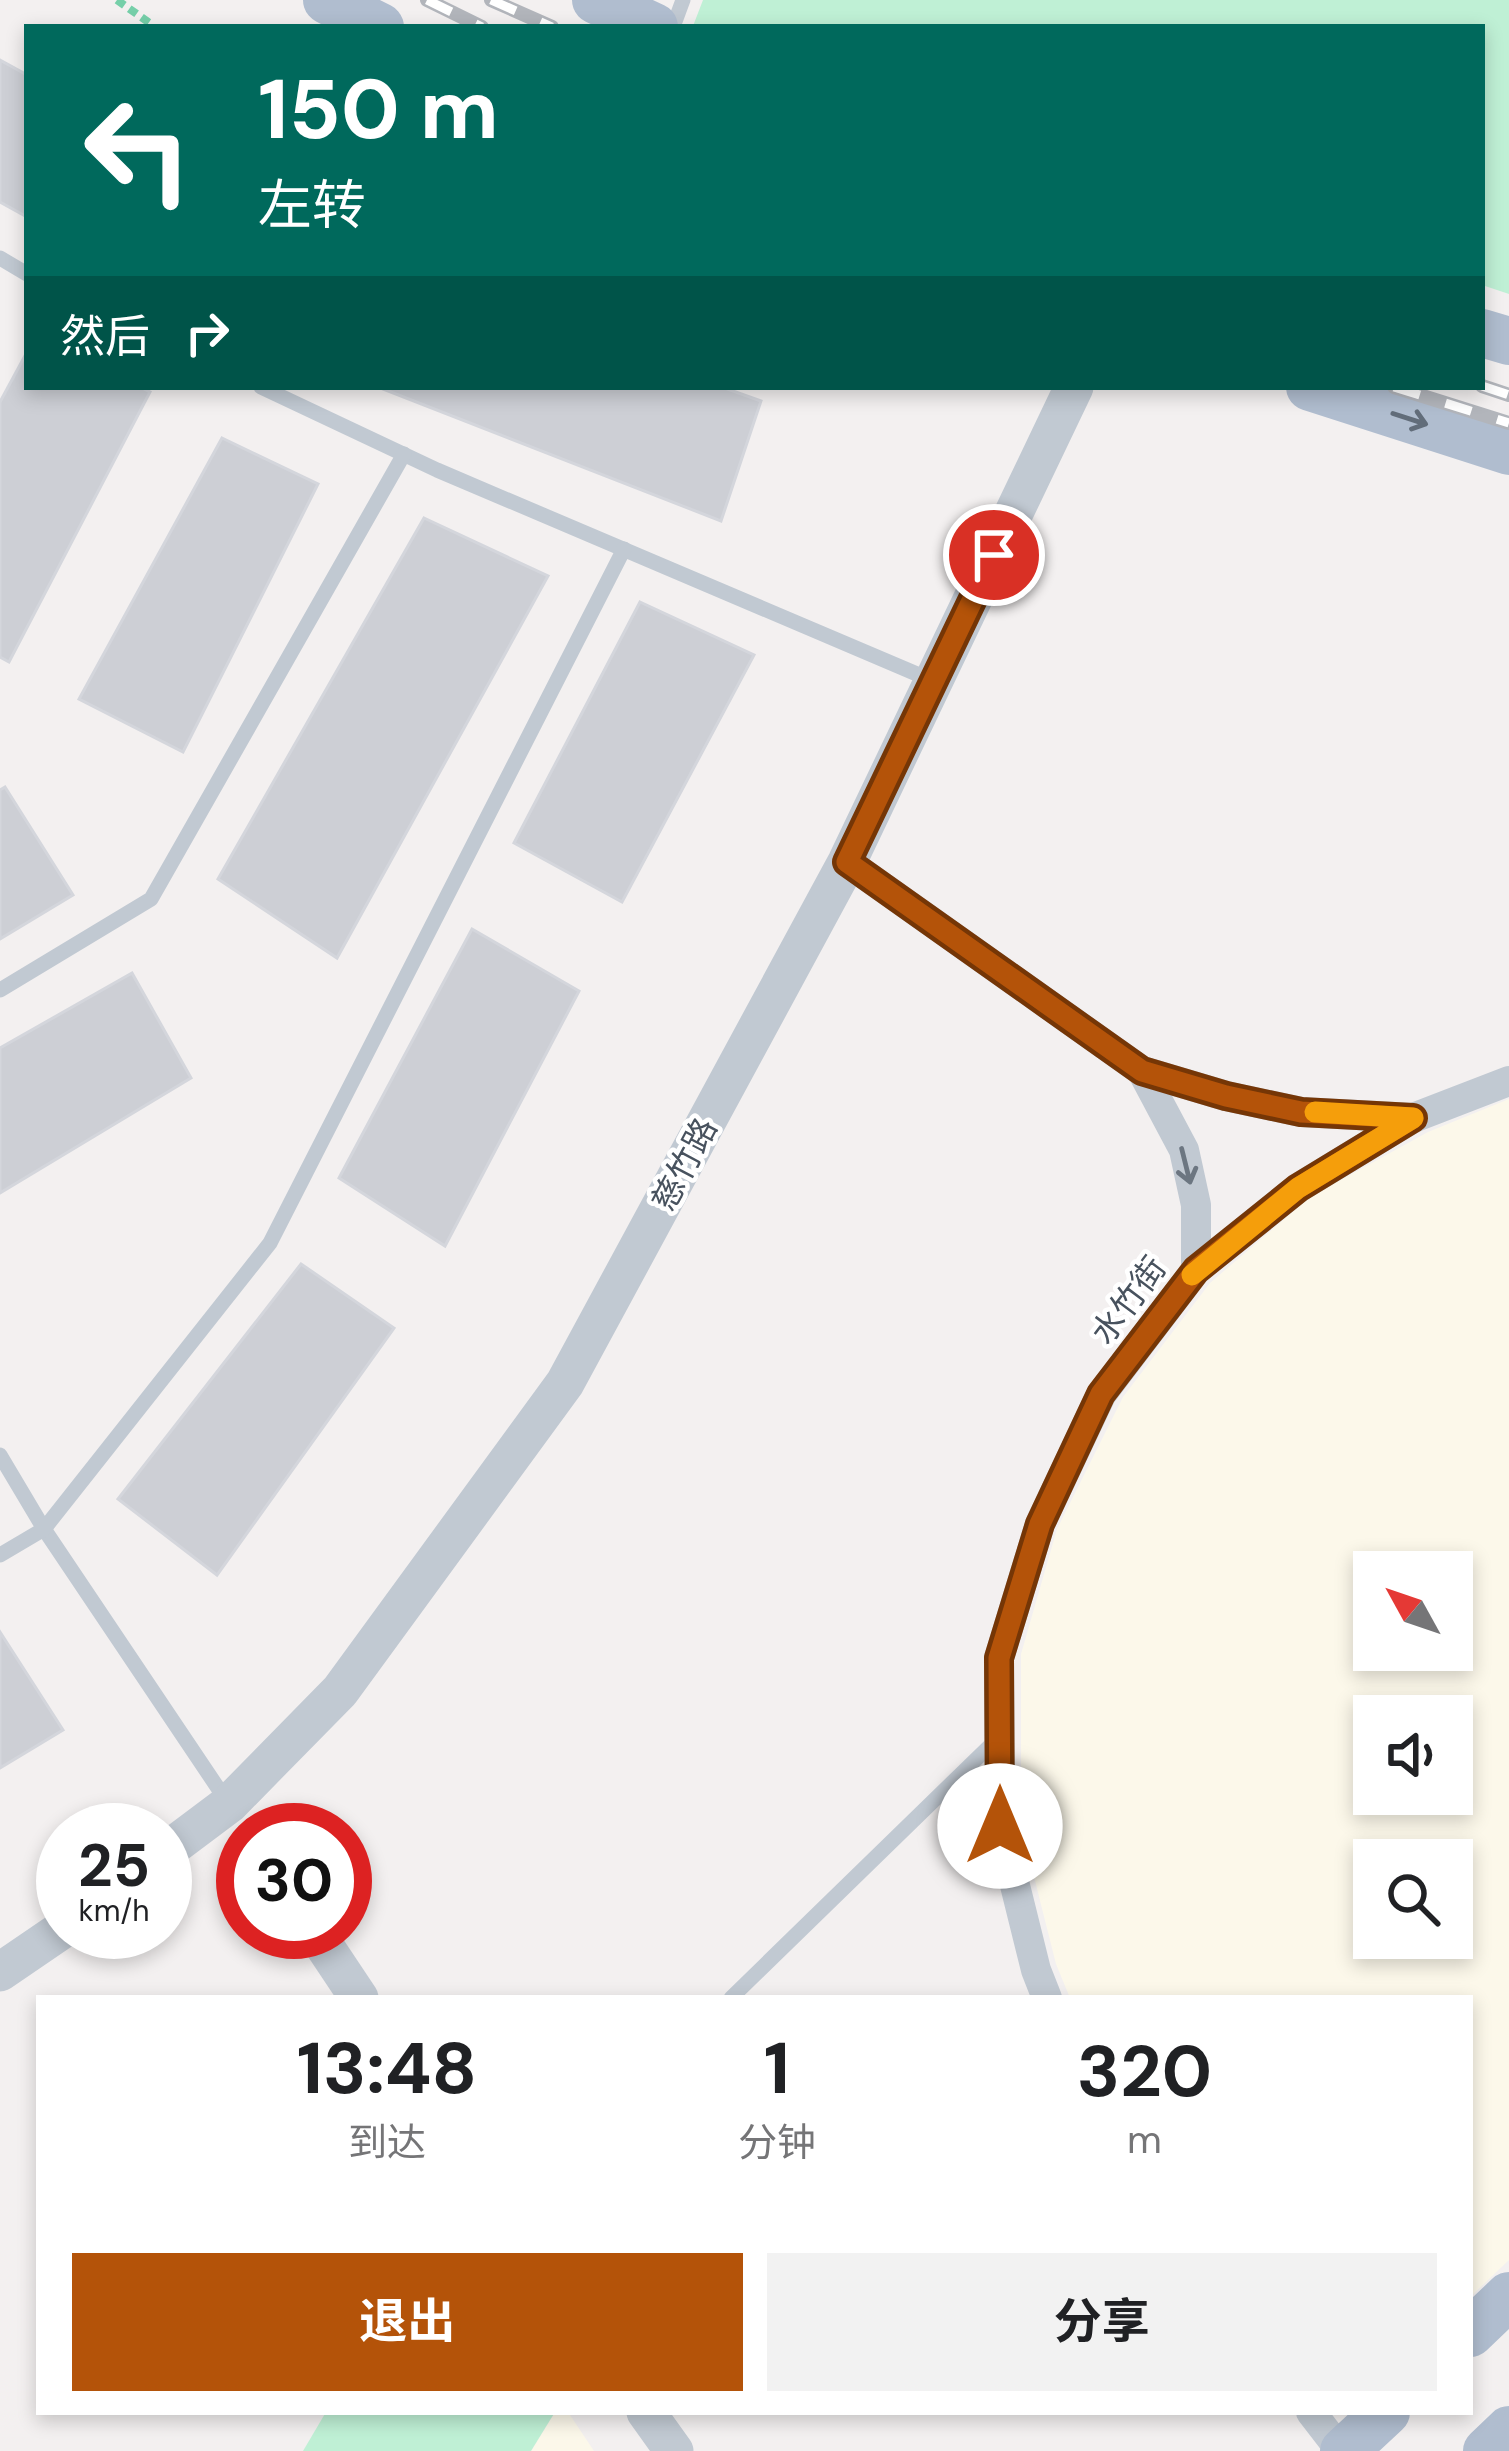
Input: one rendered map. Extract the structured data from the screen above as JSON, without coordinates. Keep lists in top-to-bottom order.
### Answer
{
  "streets": {
    "street": ["慈竹路", "水竹街"]
  },
  "north": "top left",
  "page": {
    "turn": ["150 m", "左转"],
    "then": "然后",
    "speed": "25 km/h",
    "limit": "30",
    "eta": [
      "13:48",
      "到达",
      "1",
      "分钟",
      "320",
      "m"
    ],
    "buttons": ["退出", "分享"]
  }
}
